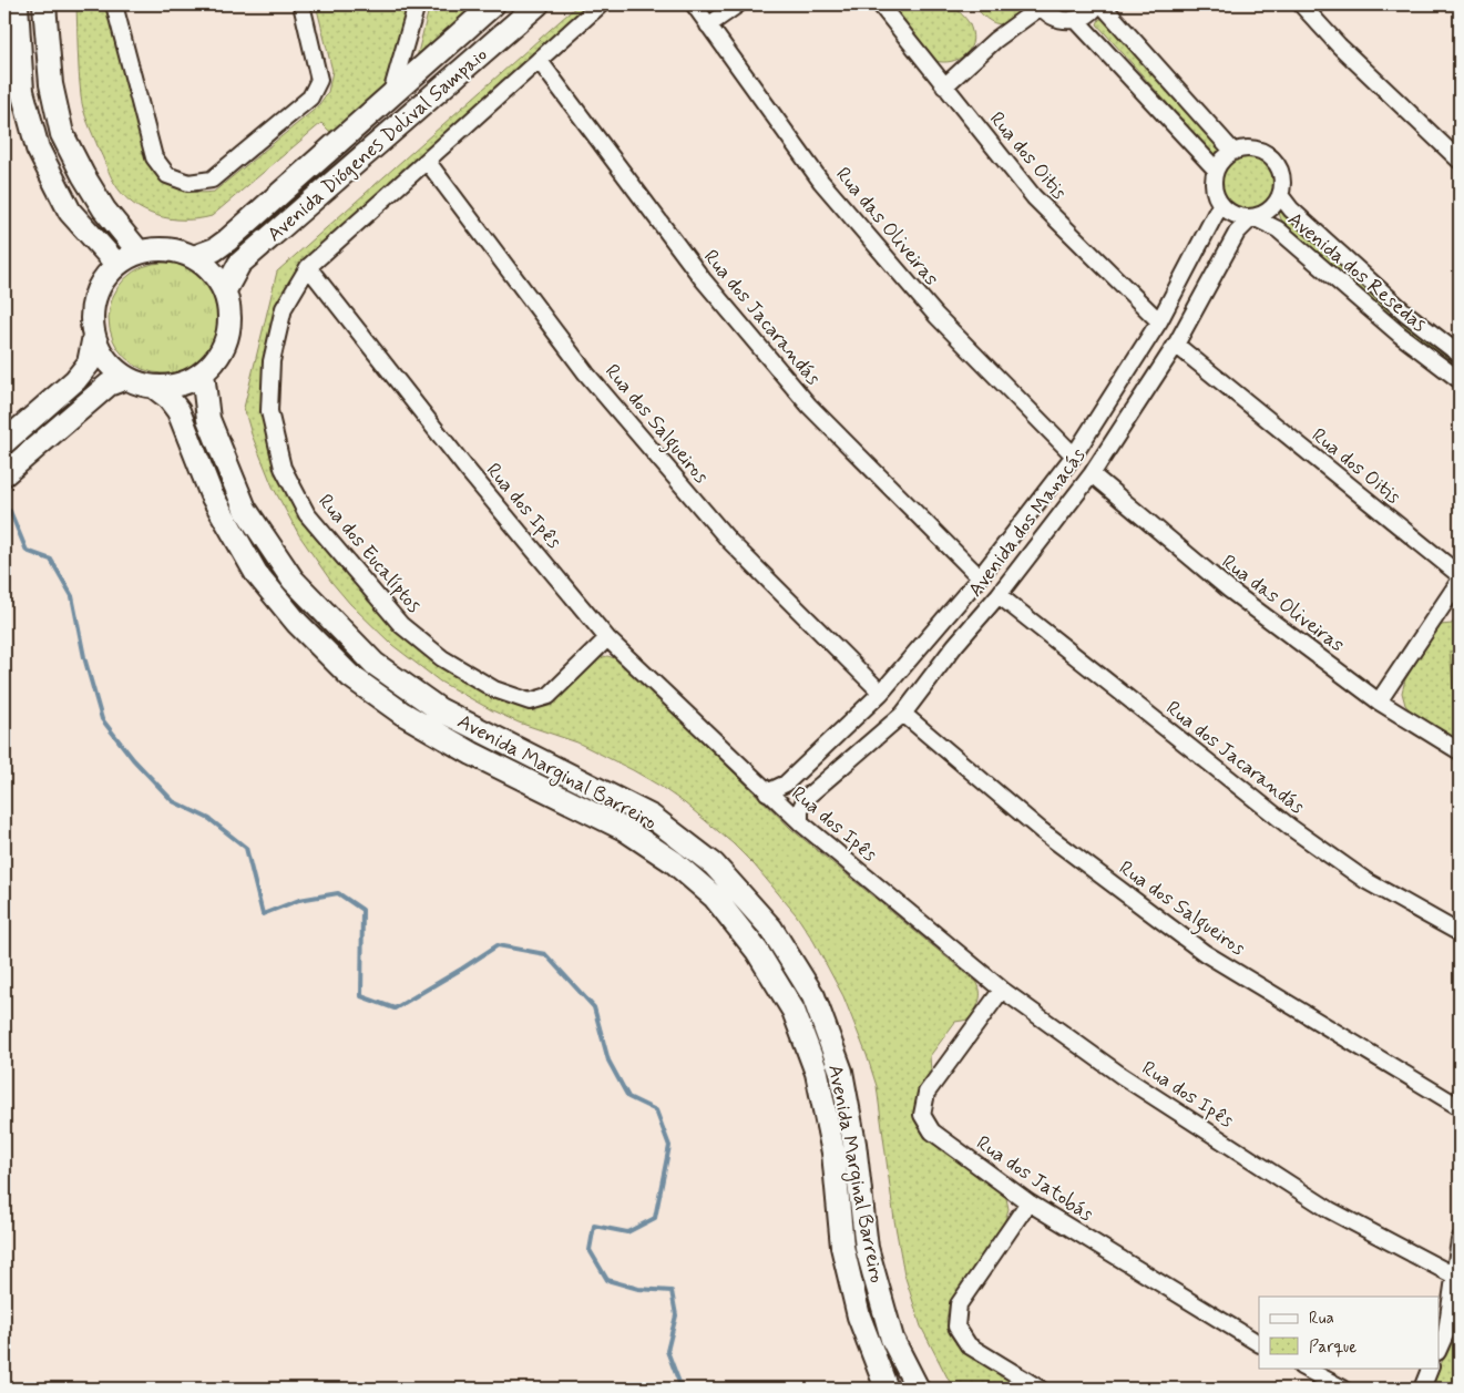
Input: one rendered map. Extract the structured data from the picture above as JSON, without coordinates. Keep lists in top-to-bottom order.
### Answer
{
  "streets": {
    "street": [
      "Avenida Diógenes Dolival Sampaio",
      "Rua dos Oitis",
      "Rua das Oliveiras",
      "Avenida dos Resedas",
      "Rua dos Jacarandás",
      "Rua dos Salgueiros",
      "Rua dos Ipês",
      "Avenida dos Manacás",
      "Rua dos Eucalíptos",
      "Avenida Marginal Barreiro",
      "Rua dos Jatobás"
    ]
  },
  "crossings": [
    ["Avenida Diógenes Dolival Sampaio", "Avenida Marginal Barreiro"],
    ["Rua dos Oitis", "Avenida dos Manacás"],
    ["Rua das Oliveiras", "Avenida dos Manacás"],
    ["Avenida dos Resedas", "Avenida dos Manacás"],
    ["Rua dos Jacarandás", "Avenida dos Manacás"],
    ["Rua dos Jacarandás", "Rua dos Eucalíptos"],
    ["Rua dos Salgueiros", "Avenida dos Manacás"],
    ["Rua dos Salgueiros", "Rua dos Eucalíptos"],
    ["Rua dos Ipês", "Avenida dos Manacás"],
    ["Rua dos Ipês", "Rua dos Eucalíptos"],
    ["Rua dos Ipês", "Rua dos Jatobás"]
  ],
  "legend": ["Rua", "Parque"]
}
